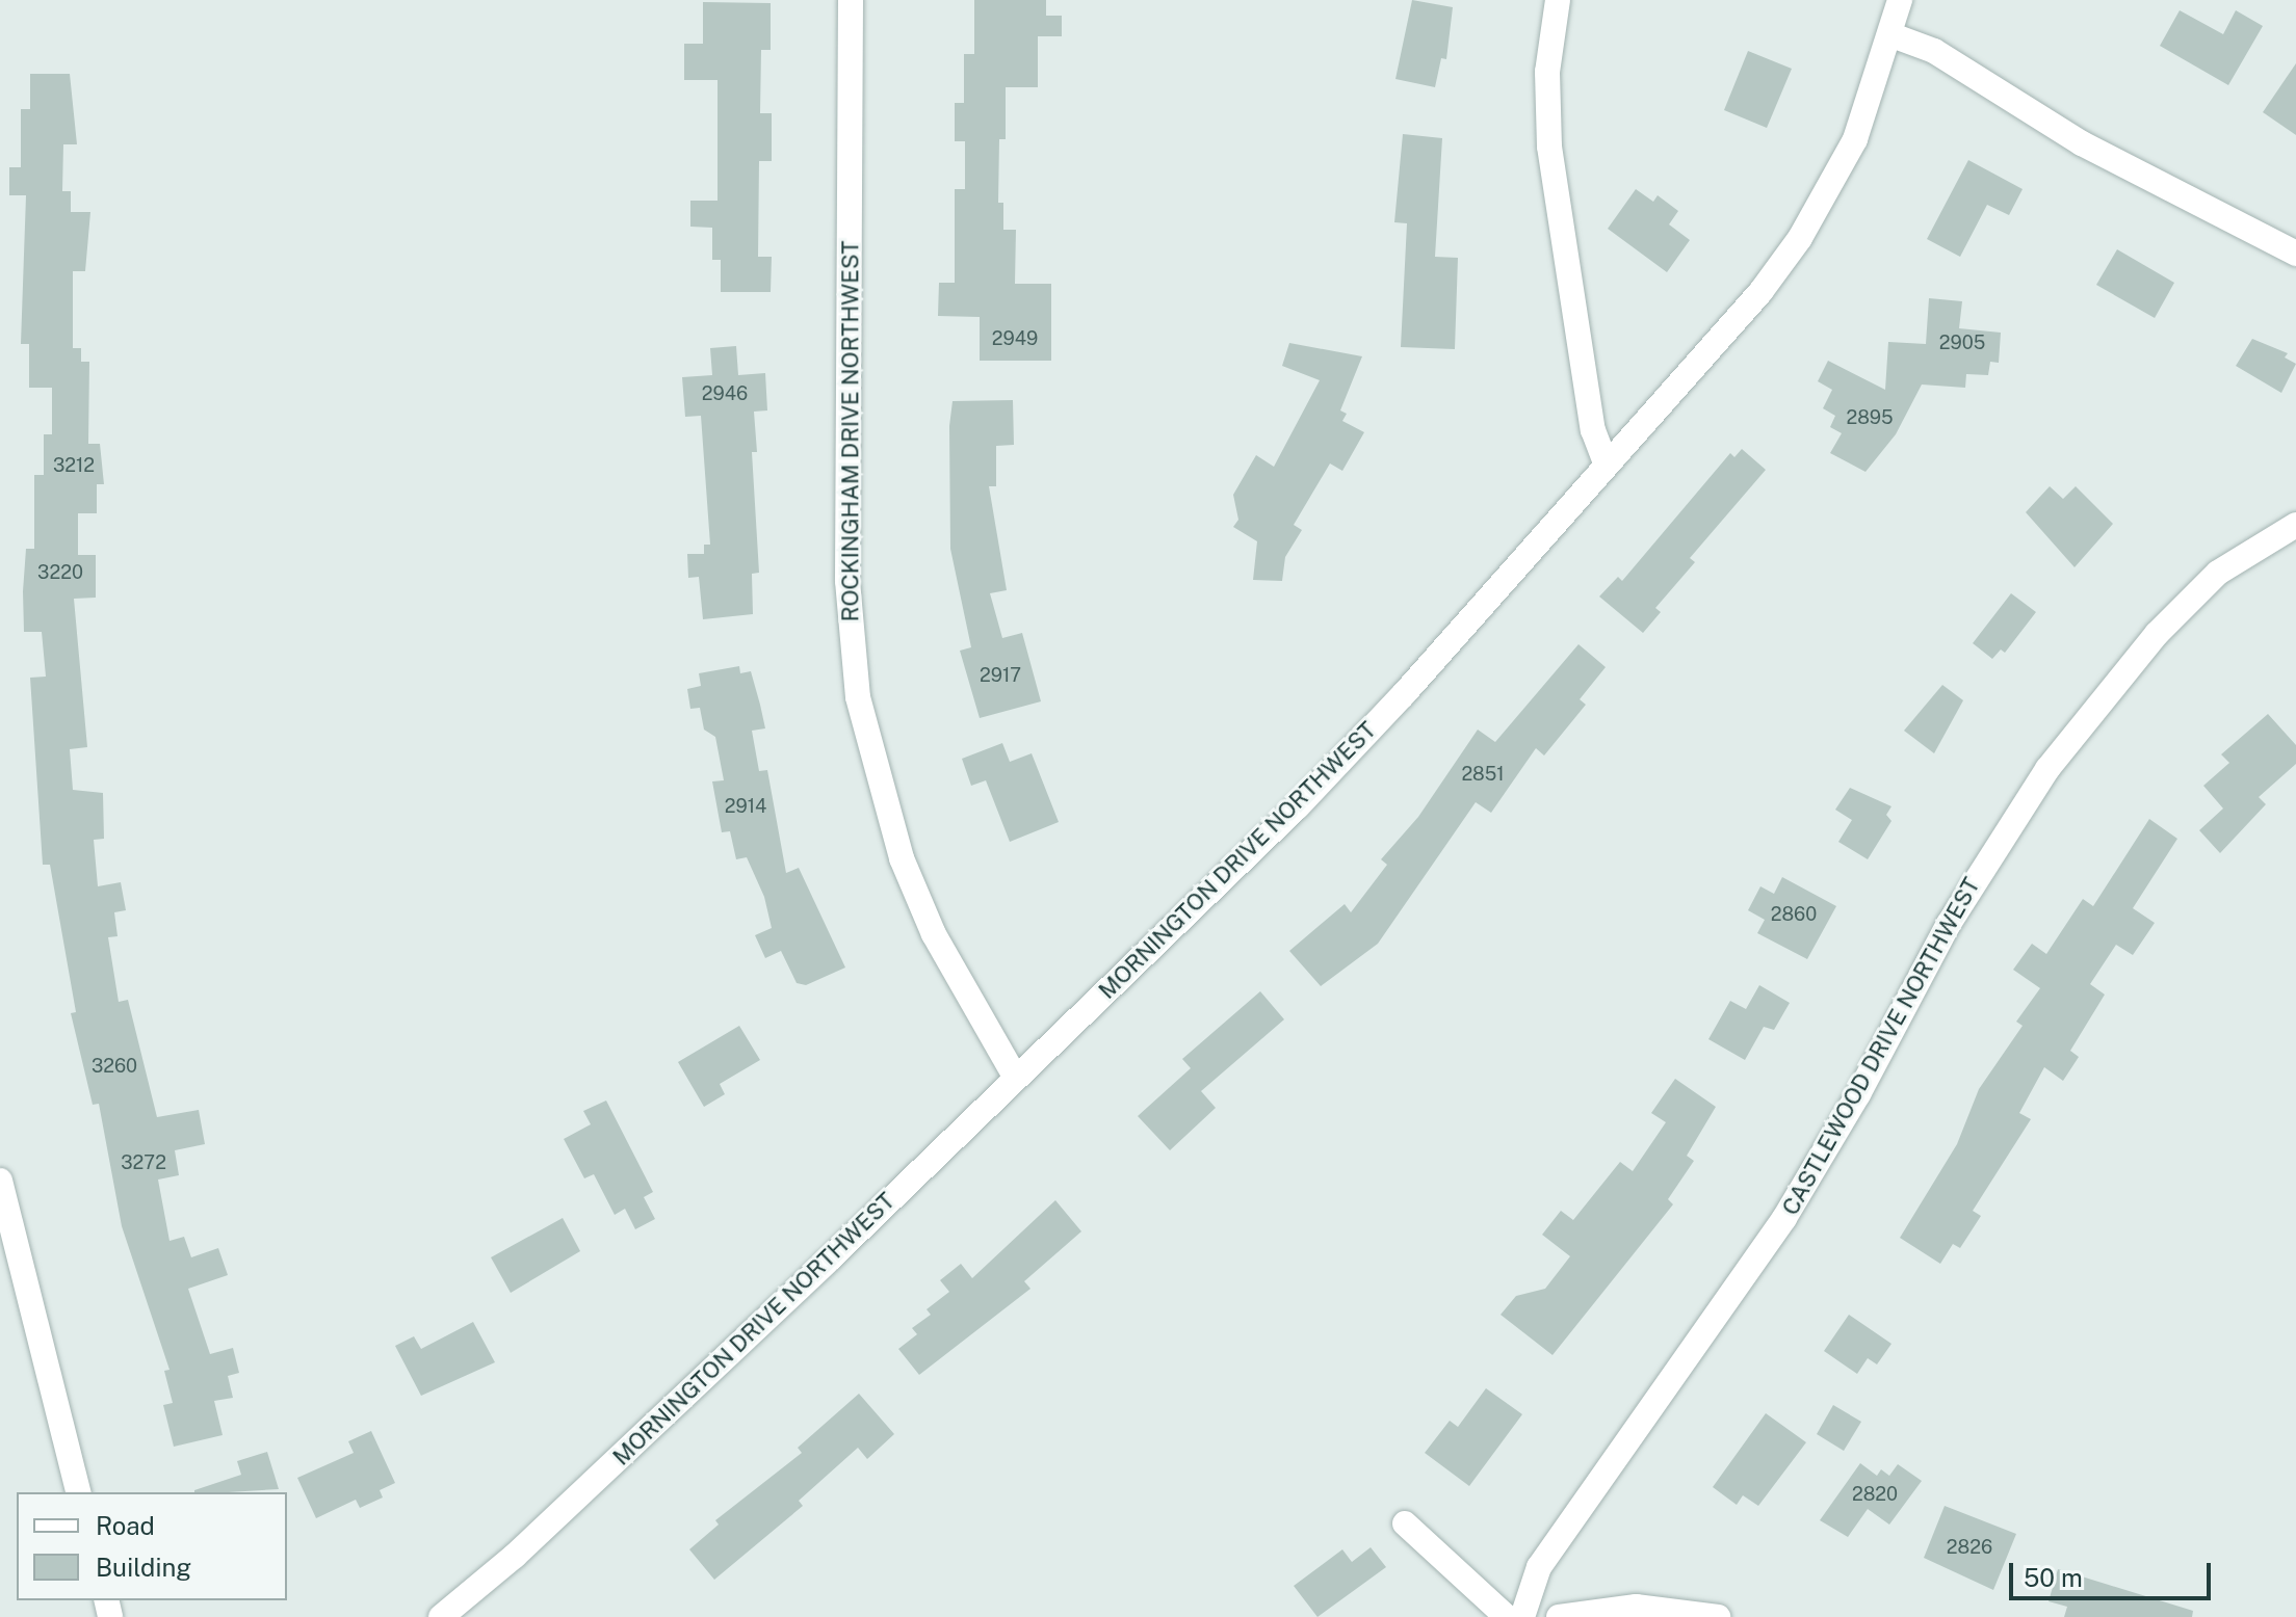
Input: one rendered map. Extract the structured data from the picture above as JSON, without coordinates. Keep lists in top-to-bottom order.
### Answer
{
  "streets": {
    "street": ["ROCKINGHAM DRIVE NORTHWEST", "MORNINGTON DRIVE NORTHWEST", "CASTLEWOOD DRIVE NORTHWEST"]
  },
  "crossings": [
    ["ROCKINGHAM DRIVE NORTHWEST", "MORNINGTON DRIVE NORTHWEST"]
  ],
  "house_numbers": [
    "2949",
    "2905",
    "2946",
    "2895",
    "3212",
    "3220",
    "2917",
    "2851",
    "2914",
    "2860",
    "3260",
    "3272",
    "2820",
    "2826"
  ],
  "legend": ["Road", "Building"],
  "scale_bar": "50 m"
}
